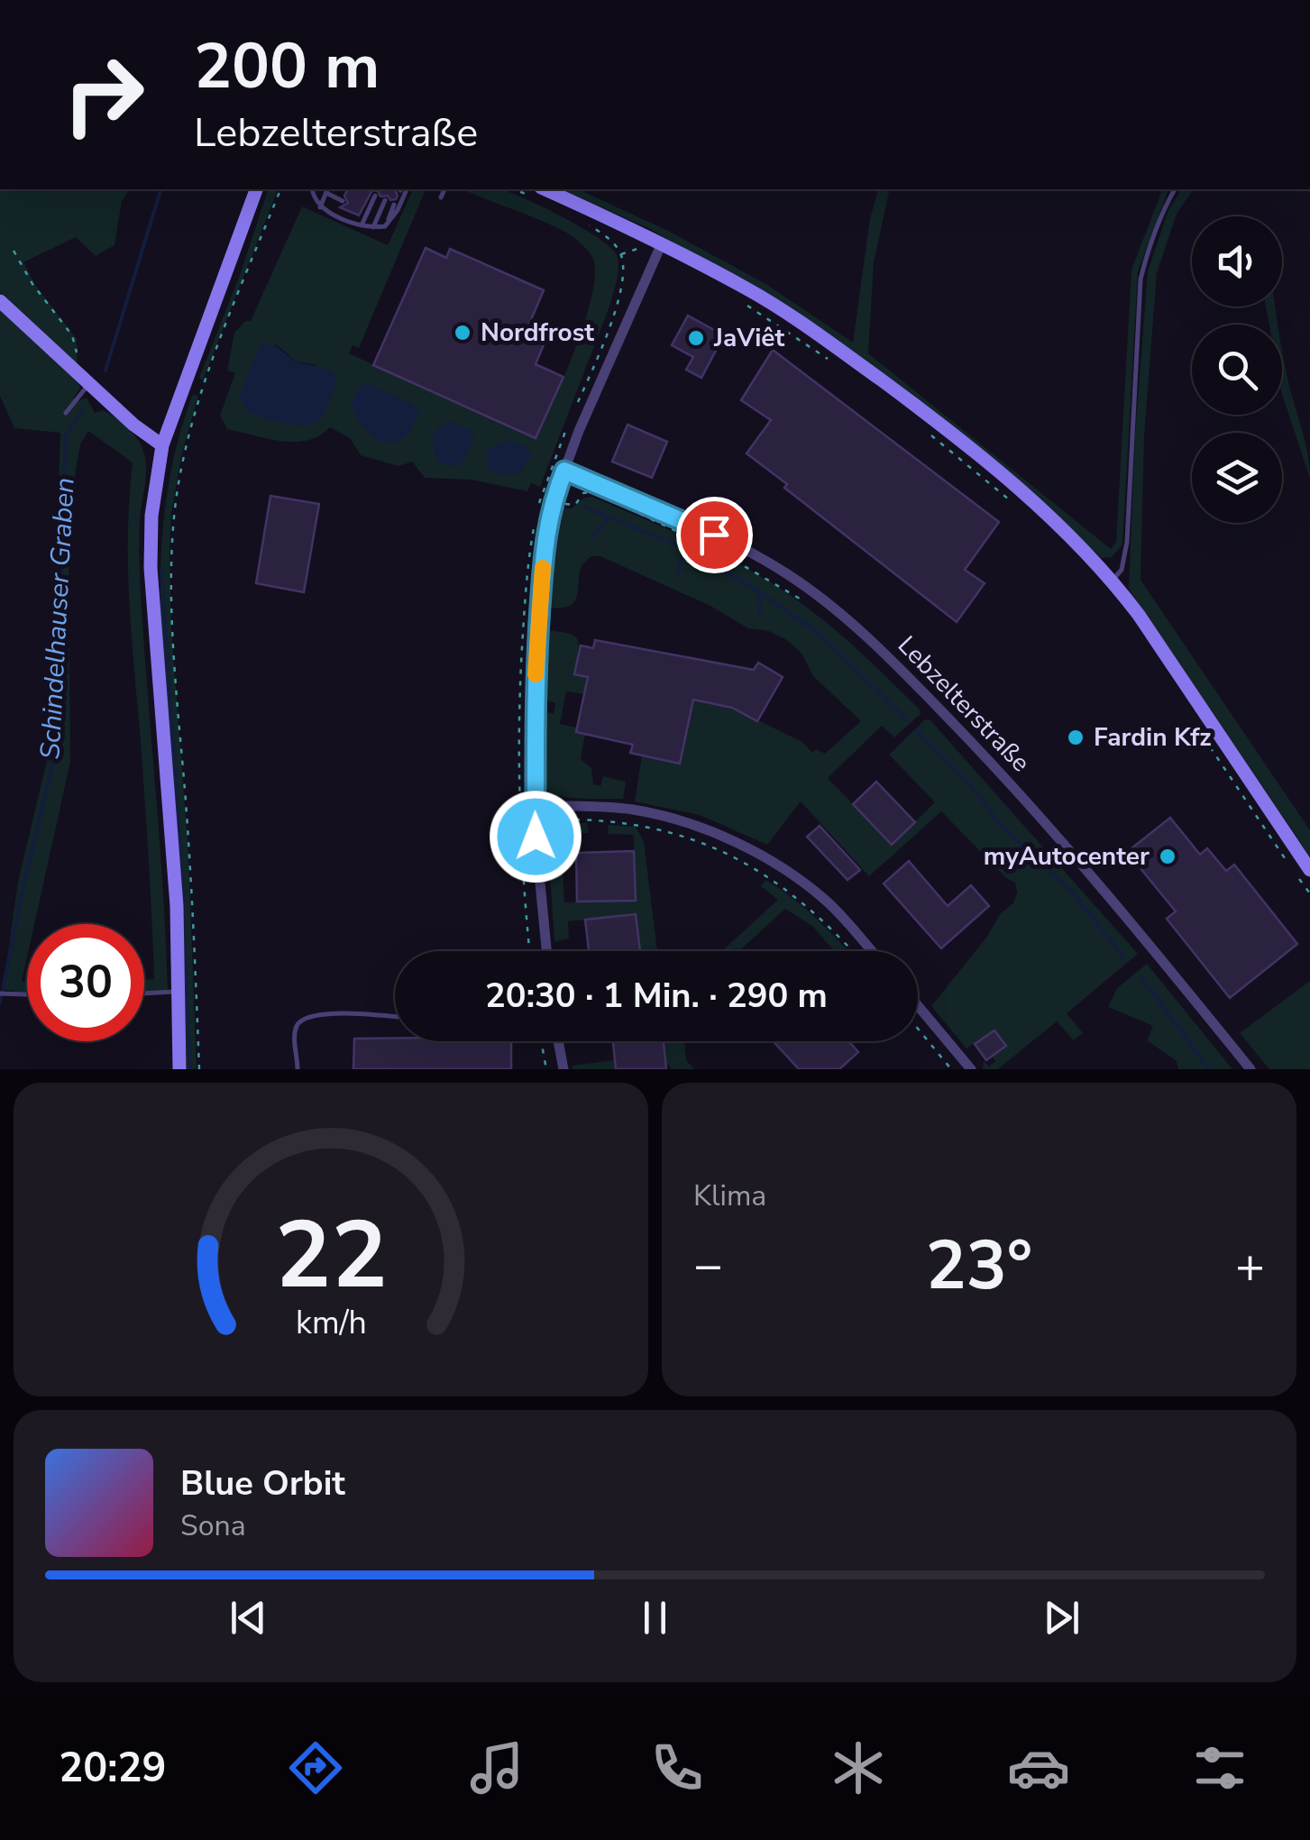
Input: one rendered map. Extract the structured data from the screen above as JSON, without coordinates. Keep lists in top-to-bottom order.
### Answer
{
  "streets": {
    "street": ["Lebzelterstraße"]
  },
  "water": ["Schindelhauser Graben"],
  "places": [
    "Nordfrost",
    "JaViêt",
    "Fardin Kfz",
    "myAutocenter"
  ],
  "page": {
    "turn": ["200 m", "Lebzelterstraße"],
    "limit": "30",
    "trip": "20:30 · 1 Min. · 290 m",
    "tile": "Klima",
    "heat": ["−", "23°", "+"],
    "song": ["Blue Orbit", "Sona"],
    "tabs": "20:29",
    "gauge": ["22", "km/h"]
  }
}
